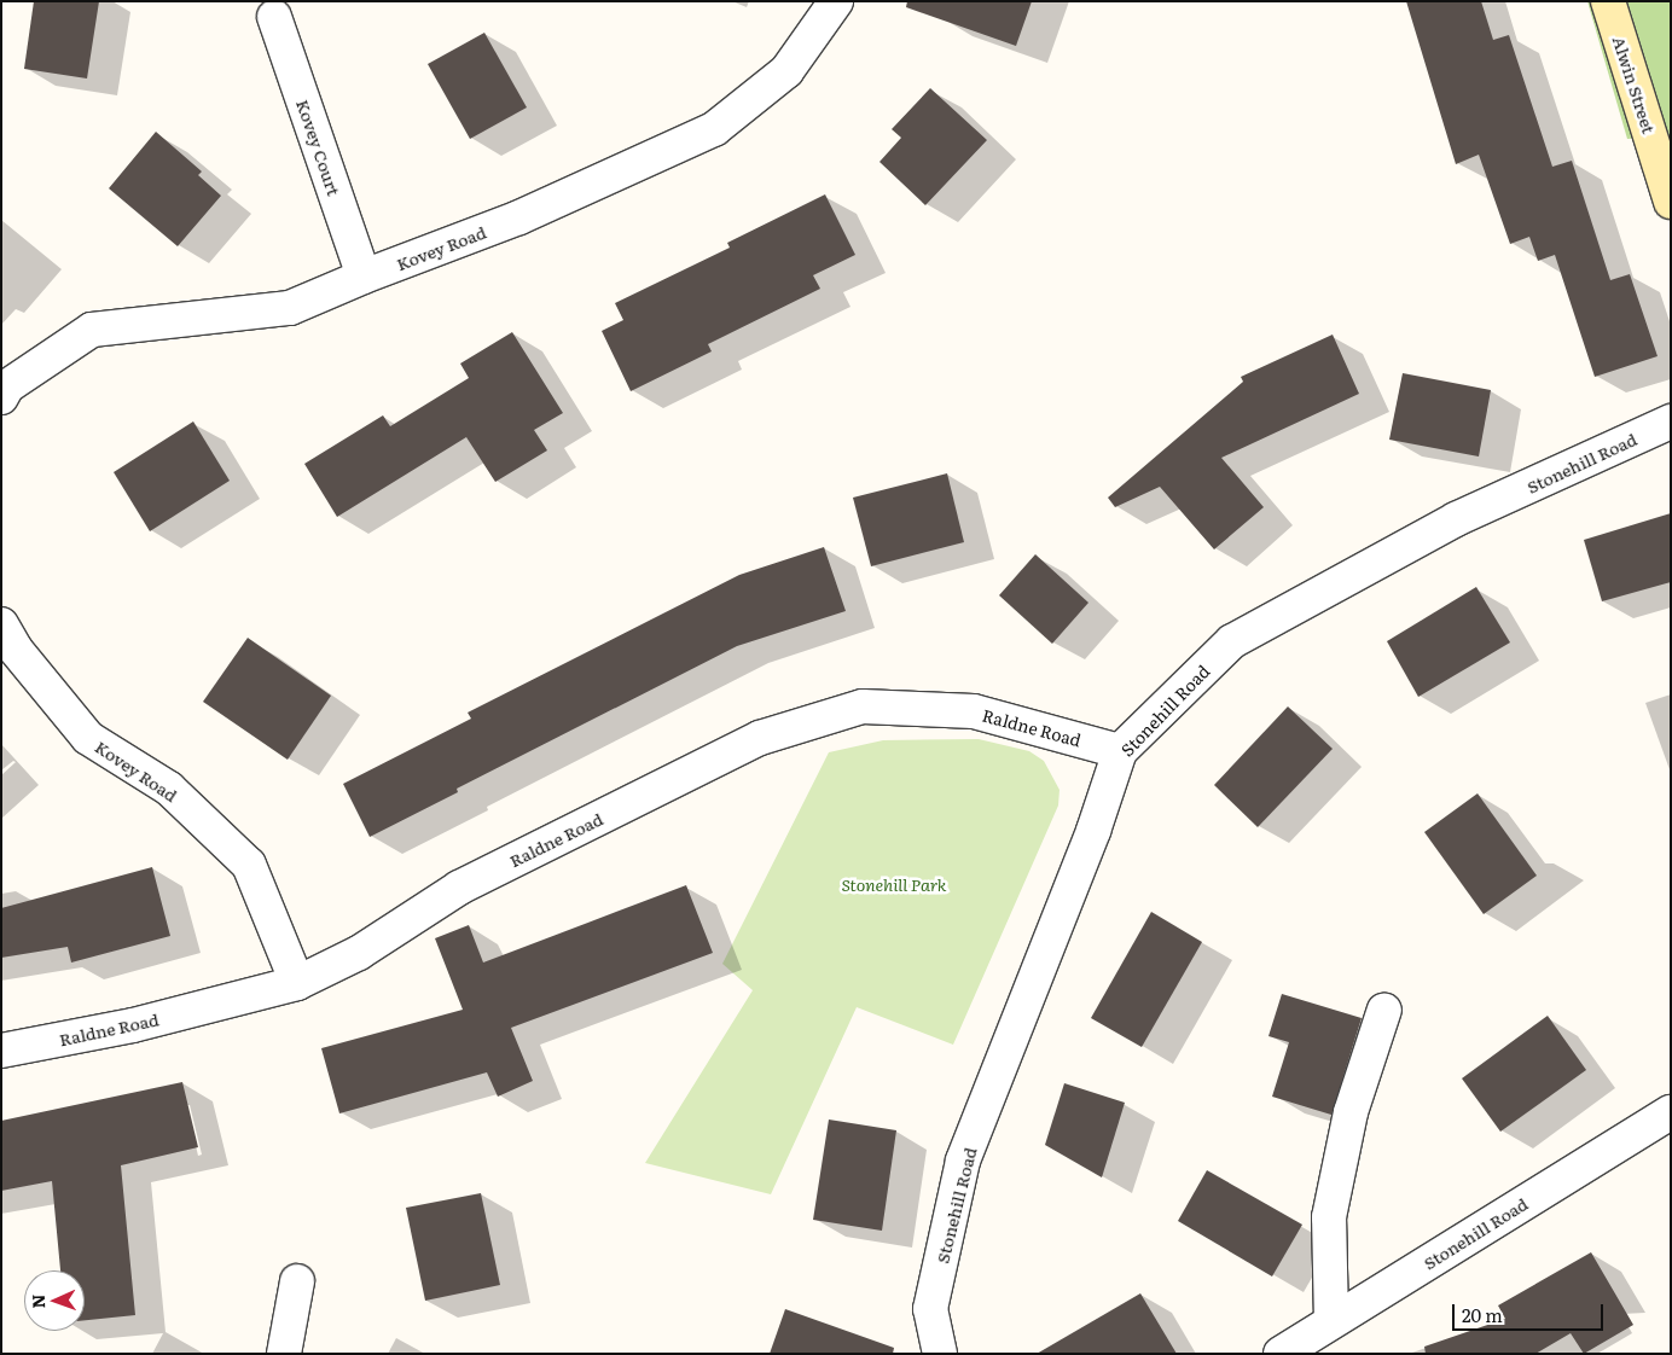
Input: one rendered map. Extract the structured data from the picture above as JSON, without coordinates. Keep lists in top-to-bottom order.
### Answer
{
  "streets": {
    "street": [
      "Alwin Street",
      "Kovey Court",
      "Kovey Road",
      "Stonehill Road",
      "Raldne Road"
    ]
  },
  "crossings": [
    ["Kovey Court", "Kovey Road"],
    ["Kovey Road", "Raldne Road"],
    ["Stonehill Road", "Raldne Road"]
  ],
  "parks": ["Stonehill Park"],
  "scale_bar": "20 m",
  "north": "left"
}
